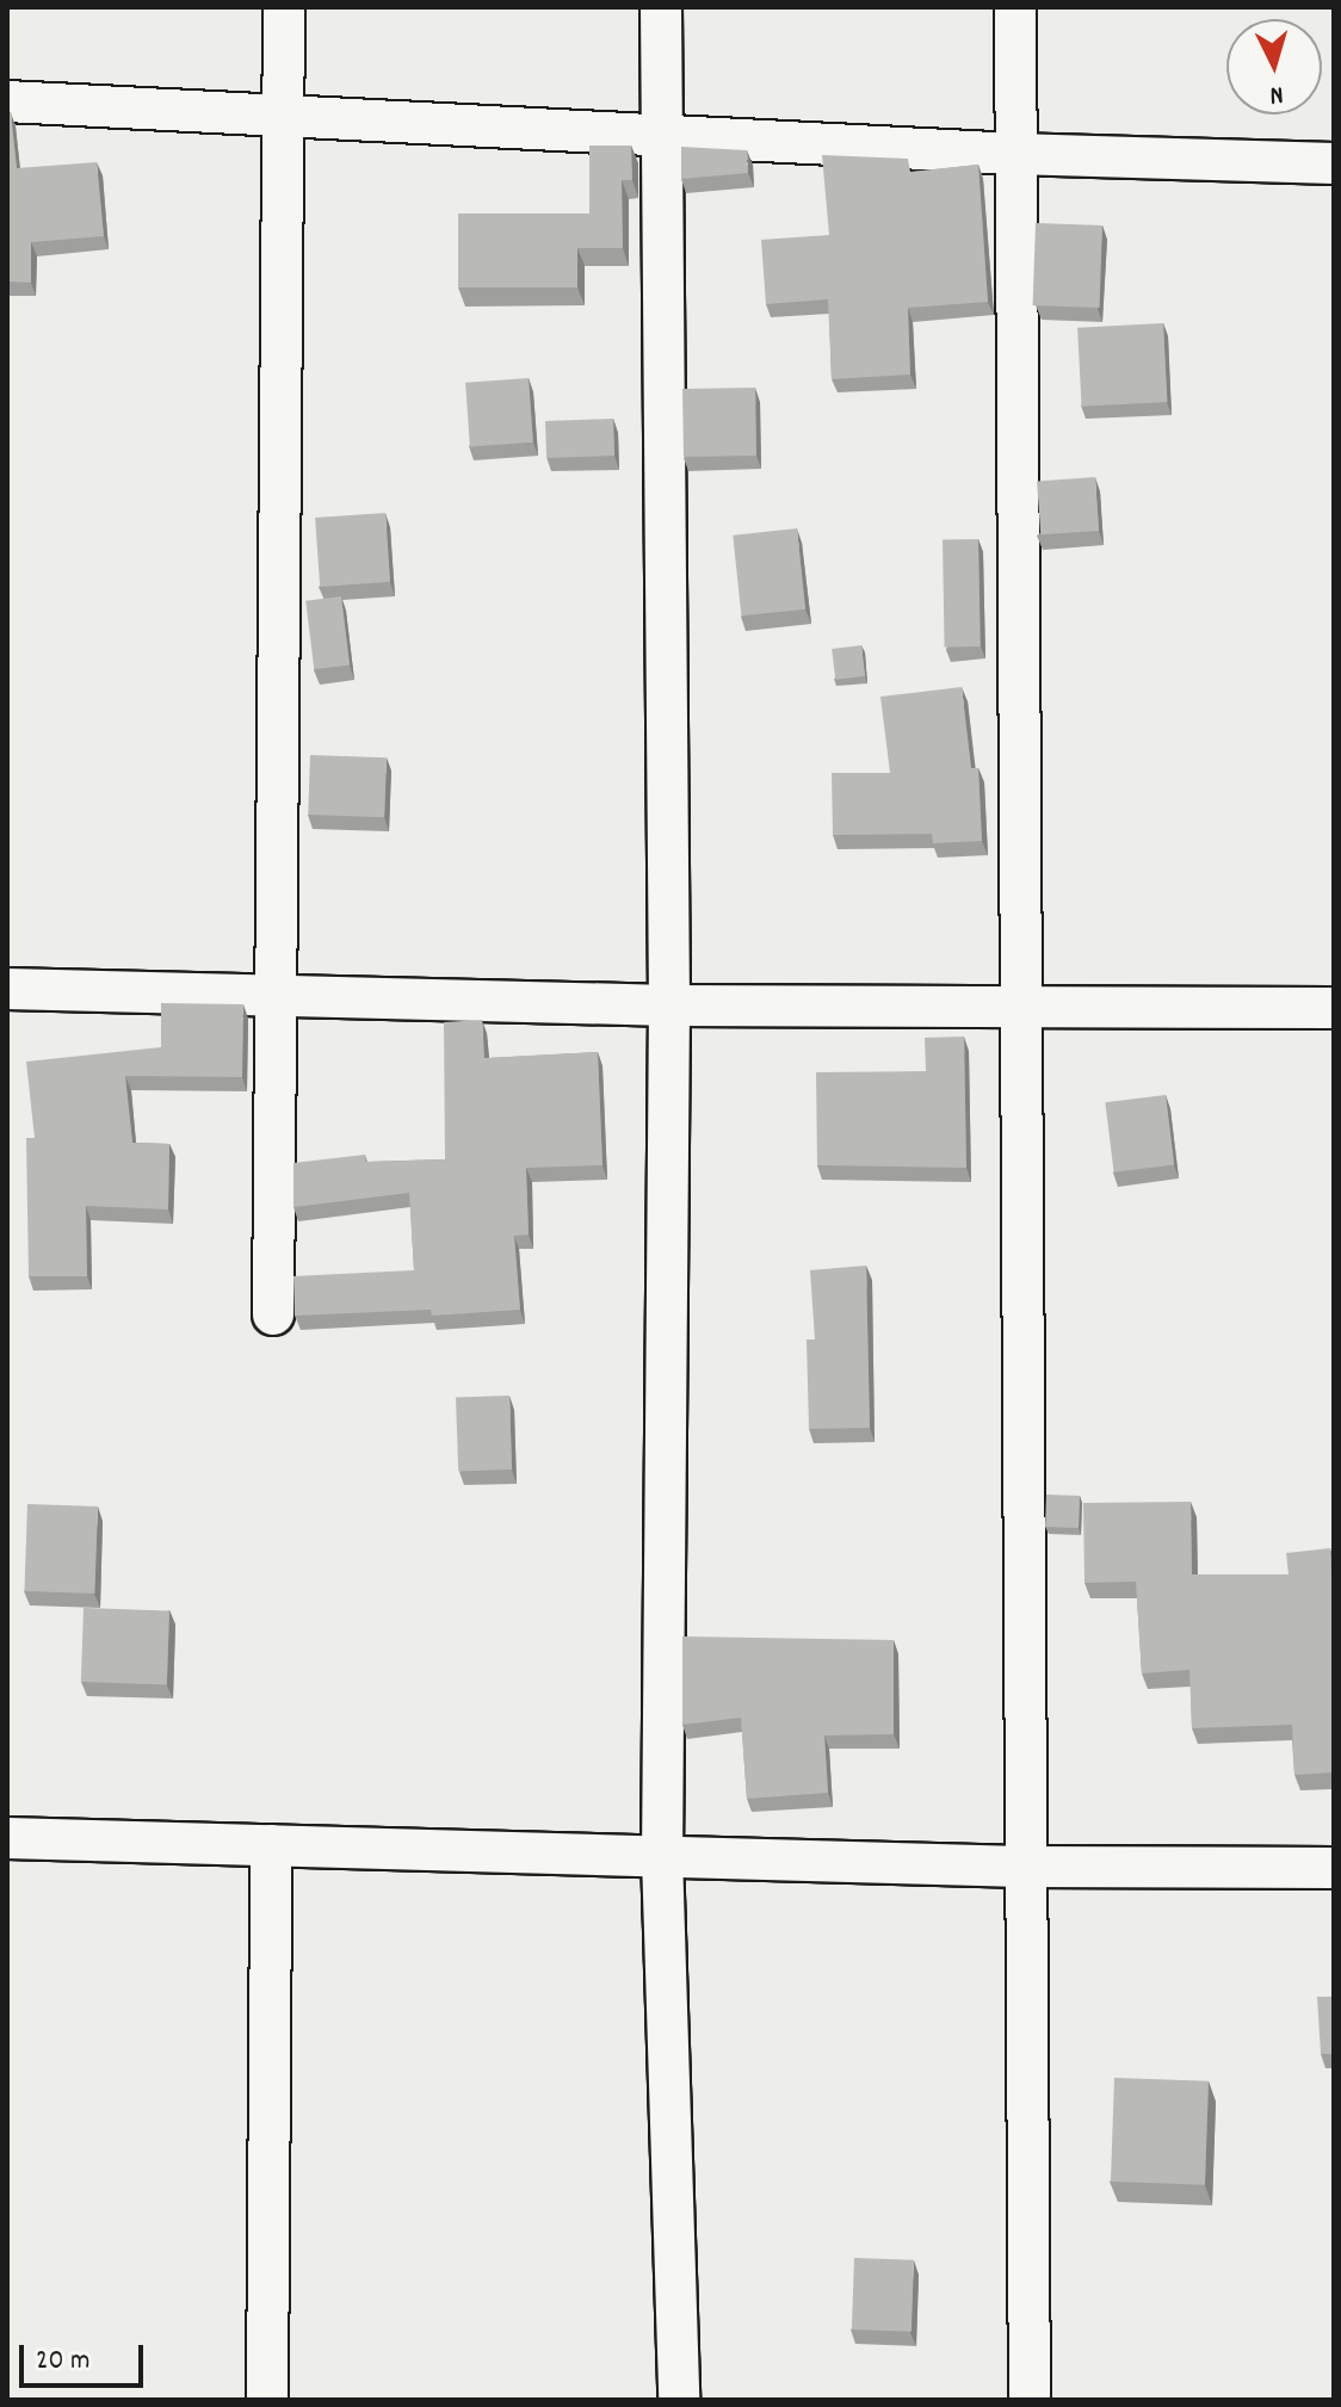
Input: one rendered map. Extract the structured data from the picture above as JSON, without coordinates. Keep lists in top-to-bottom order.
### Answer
{
  "scale_bar": "20 m",
  "north": "bottom"
}
